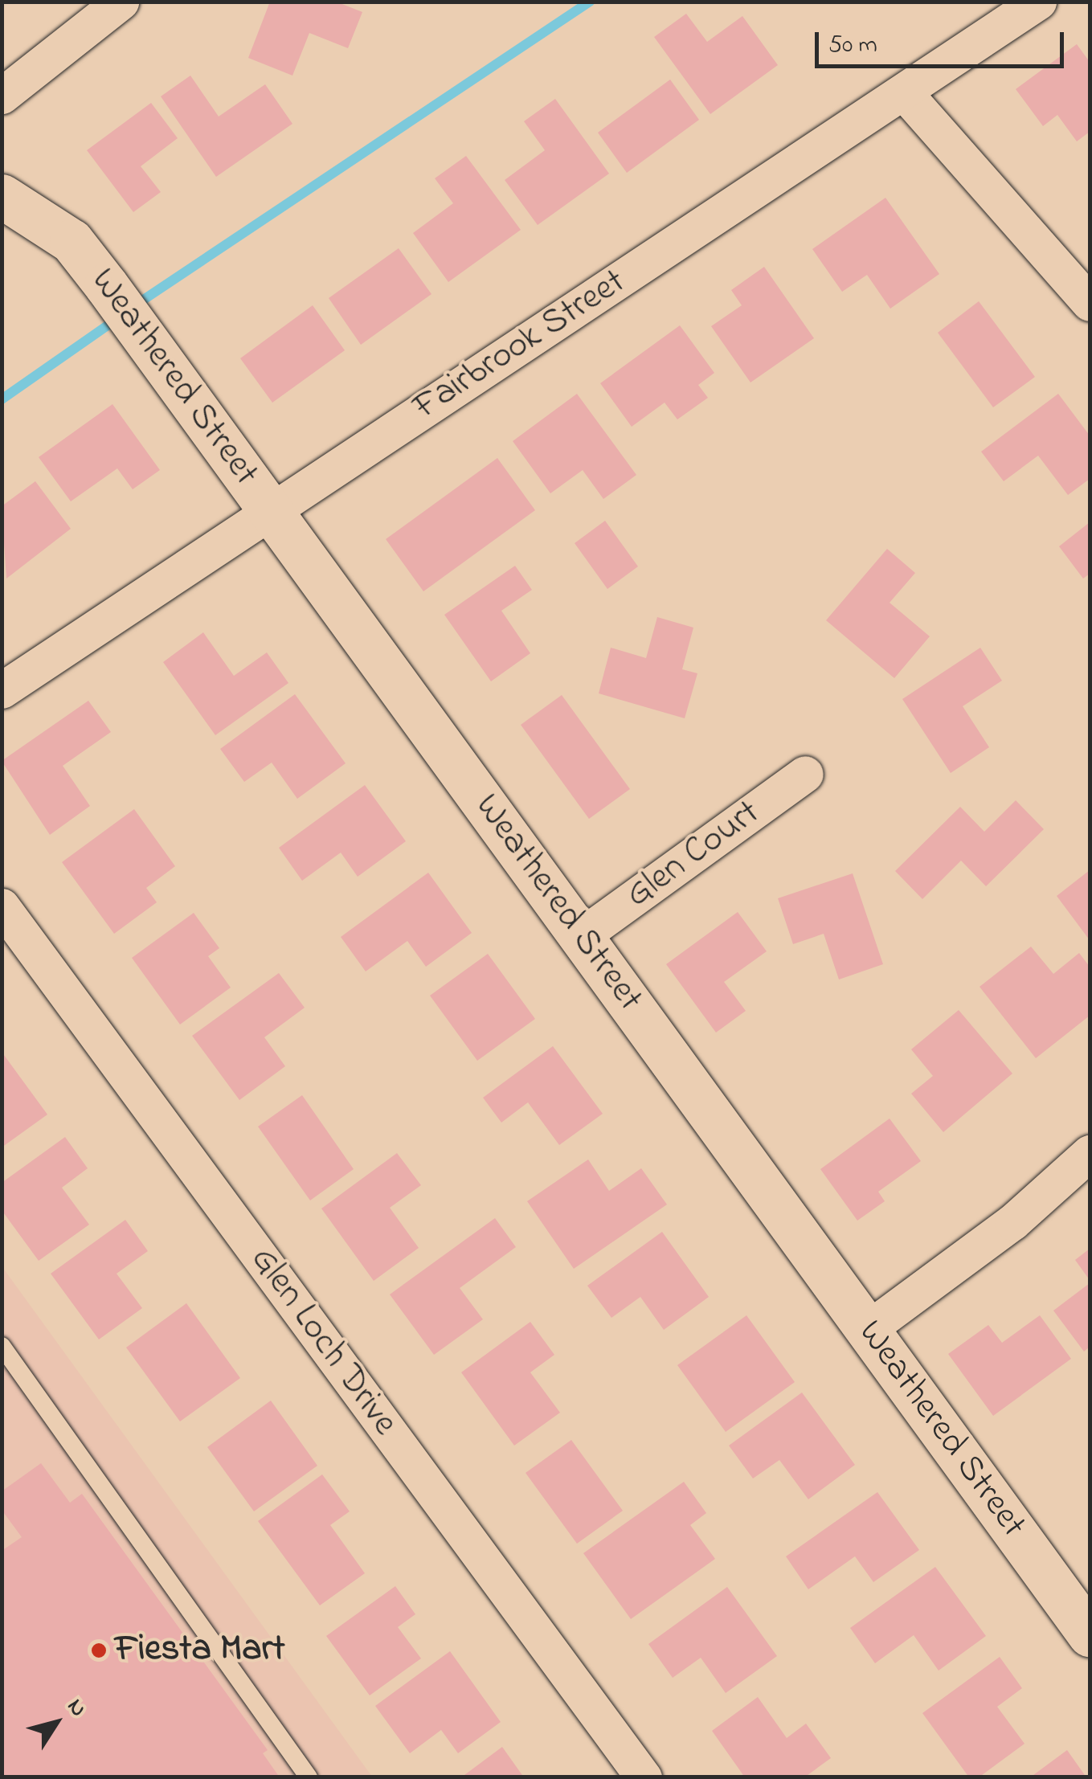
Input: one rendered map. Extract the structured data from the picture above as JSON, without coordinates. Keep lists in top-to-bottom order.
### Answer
{
  "streets": {
    "street": [
      "Fairbrook Street",
      "Weathered Street",
      "Glen Court",
      "Glen Loch Drive"
    ]
  },
  "crossings": [
    ["Fairbrook Street", "Weathered Street"],
    ["Weathered Street", "Glen Court"]
  ],
  "places": ["Fiesta Mart"],
  "scale_bar": "50 m",
  "north": "top right"
}
